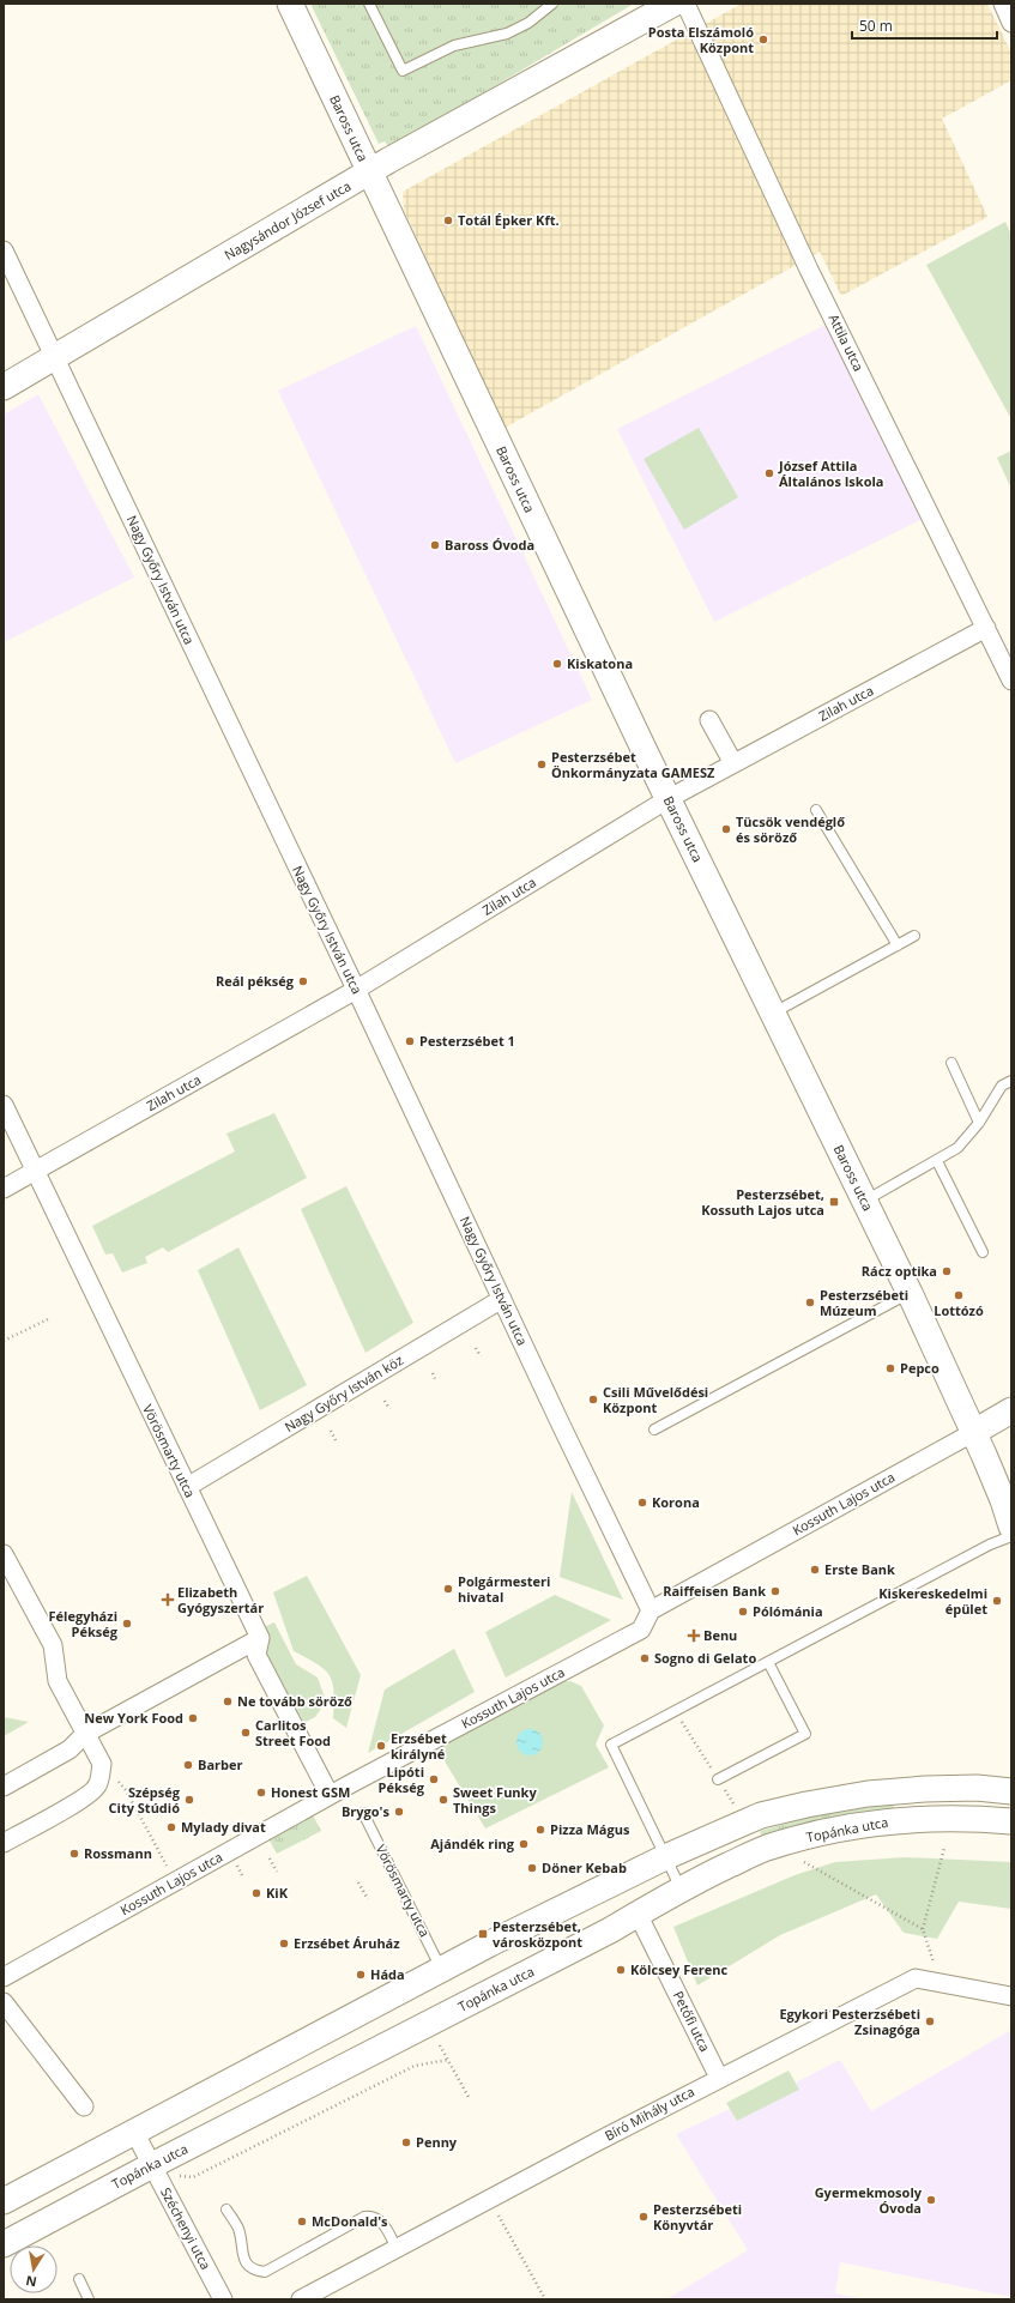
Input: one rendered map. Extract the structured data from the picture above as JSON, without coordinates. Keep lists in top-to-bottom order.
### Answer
{
  "streets": {
    "street": [
      "Baross utca",
      "Nagysándor József utca",
      "Attila utca",
      "Nagy Győry István utca",
      "Zilah utca",
      "Nagy Győry István köz",
      "Vörösmarty utca",
      "Kossuth Lajos utca",
      "Topánka utca",
      "Petőfi utca",
      "Bíró Mihály utca",
      "Széchenyi utca"
    ]
  },
  "crossings": [
    ["Baross utca", "Nagysándor József utca"],
    ["Baross utca", "Zilah utca"],
    ["Baross utca", "Kossuth Lajos utca"],
    ["Nagysándor József utca", "Nagy Győry István utca"],
    ["Attila utca", "Zilah utca"],
    ["Nagy Győry István utca", "Zilah utca"],
    ["Nagy Győry István utca", "Nagy Győry István köz"],
    ["Nagy Győry István utca", "Kossuth Lajos utca"],
    ["Zilah utca", "Vörösmarty utca"],
    ["Nagy Győry István köz", "Vörösmarty utca"],
    ["Vörösmarty utca", "Kossuth Lajos utca"],
    ["Topánka utca", "Petőfi utca"],
    ["Topánka utca", "Széchenyi utca"],
    ["Petőfi utca", "Bíró Mihály utca"]
  ],
  "places": {
    "other": [
      "Posta Elszámoló Központ",
      "Totál Épker Kft.",
      "József Attila Általános Iskola",
      "Baross Óvoda",
      "Kiskatona",
      "Pesterzsébet Önkormányzata GAMESZ",
      "Tücsök vendéglő és söröző",
      "Reál pékség",
      "Pesterzsébet 1",
      "Rácz optika",
      "Lottózó",
      "Pesterzsébeti Múzeum",
      "Pepco",
      "Csili Művelődési Központ",
      "Korona",
      "Erste Bank",
      "Polgármesteri hivatal",
      "Raiffeisen Bank",
      "Kiskereskedelmi épület",
      "Pólómánia",
      "Félegyházi Pékség",
      "Sogno di Gelato",
      "Ne tovább söröző",
      "New York Food",
      "Carlitos Street Food",
      "Erzsébet királyné",
      "Barber",
      "Lipóti Pékség",
      "Honest GSM",
      "Szépség City Stúdió",
      "Sweet Funky Things",
      "Brygo's",
      "Mylady divat",
      "Pizza Mágus",
      "Ajándék ring",
      "Rossmann",
      "Döner Kebab",
      "KiK",
      "Erzsébet Áruház",
      "Kölcsey Ferenc",
      "Háda",
      "Egykori Pesterzsébeti Zsinagóga",
      "Penny",
      "Gyermekmosoly Óvoda",
      "Pesterzsébeti Könyvtár",
      "McDonald's"
    ],
    "transit": ["Pesterzsébet, Kossuth Lajos utca", "Pesterzsébet, városközpont"],
    "health": ["Elizabeth Gyógyszertár", "Benu"]
  },
  "scale_bar": "50 m",
  "north": "bottom"
}
